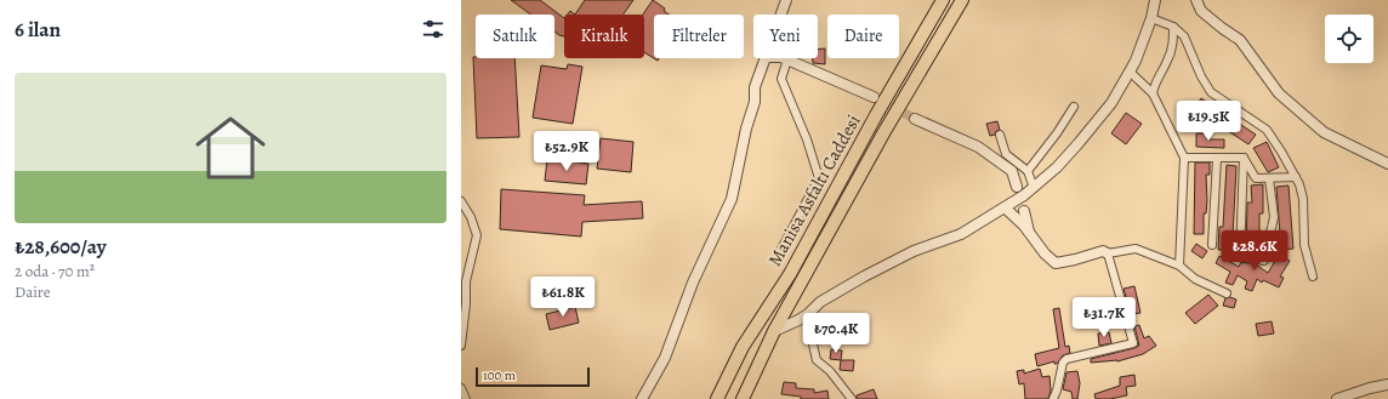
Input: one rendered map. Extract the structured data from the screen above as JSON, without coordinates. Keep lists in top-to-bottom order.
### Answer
{
  "streets": {
    "highway": ["Manisa Asfaltı Caddesi"]
  },
  "scale_bar": "100 m",
  "page": {
    "heading": "6 ilan",
    "chip": [
      "Satılık",
      "Kiralık",
      "Filtreler",
      "Yeni",
      "Daire"
    ],
    "list": [
      {
        "name": "₺28,600/ay",
        "note": "2 oda · 70 m² · Daire"
      }
    ],
    "price": [
      "₺19.5K",
      "₺52.9K",
      "₺28.6K",
      "₺61.8K",
      "₺31.7K",
      "₺70.4K"
    ],
    "scale": "100 m"
  }
}
